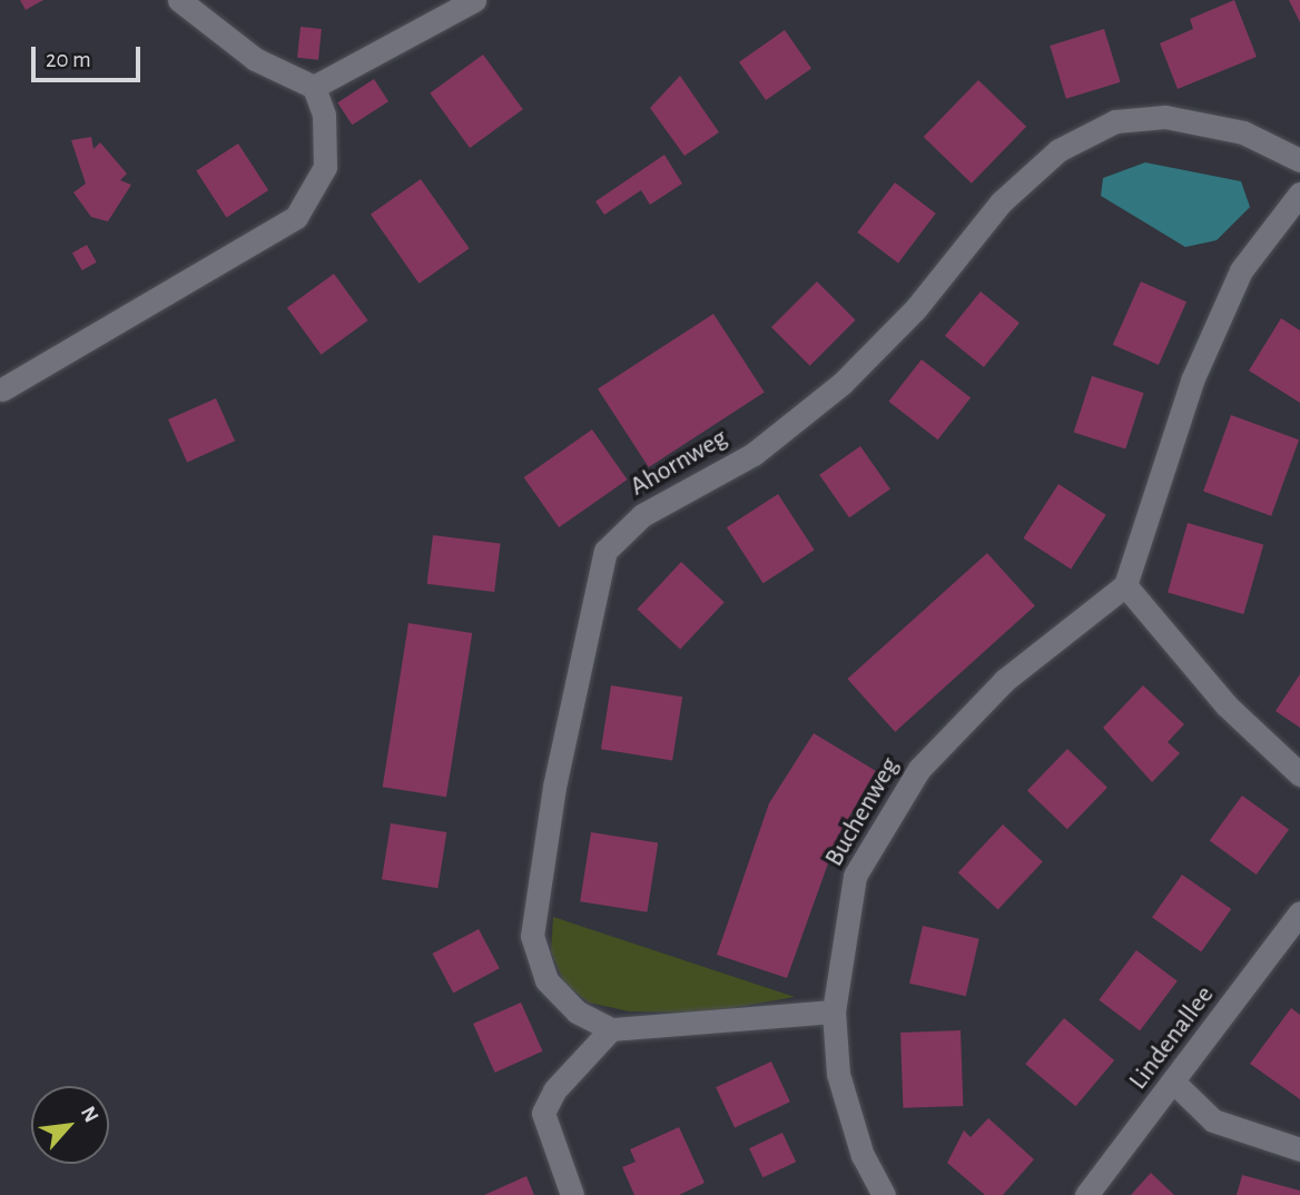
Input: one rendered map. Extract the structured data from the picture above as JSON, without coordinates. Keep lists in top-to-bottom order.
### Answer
{
  "streets": {
    "street": ["Ahornweg", "Buchenweg", "Lindenallee"]
  },
  "scale_bar": "20 m",
  "north": "top right"
}
